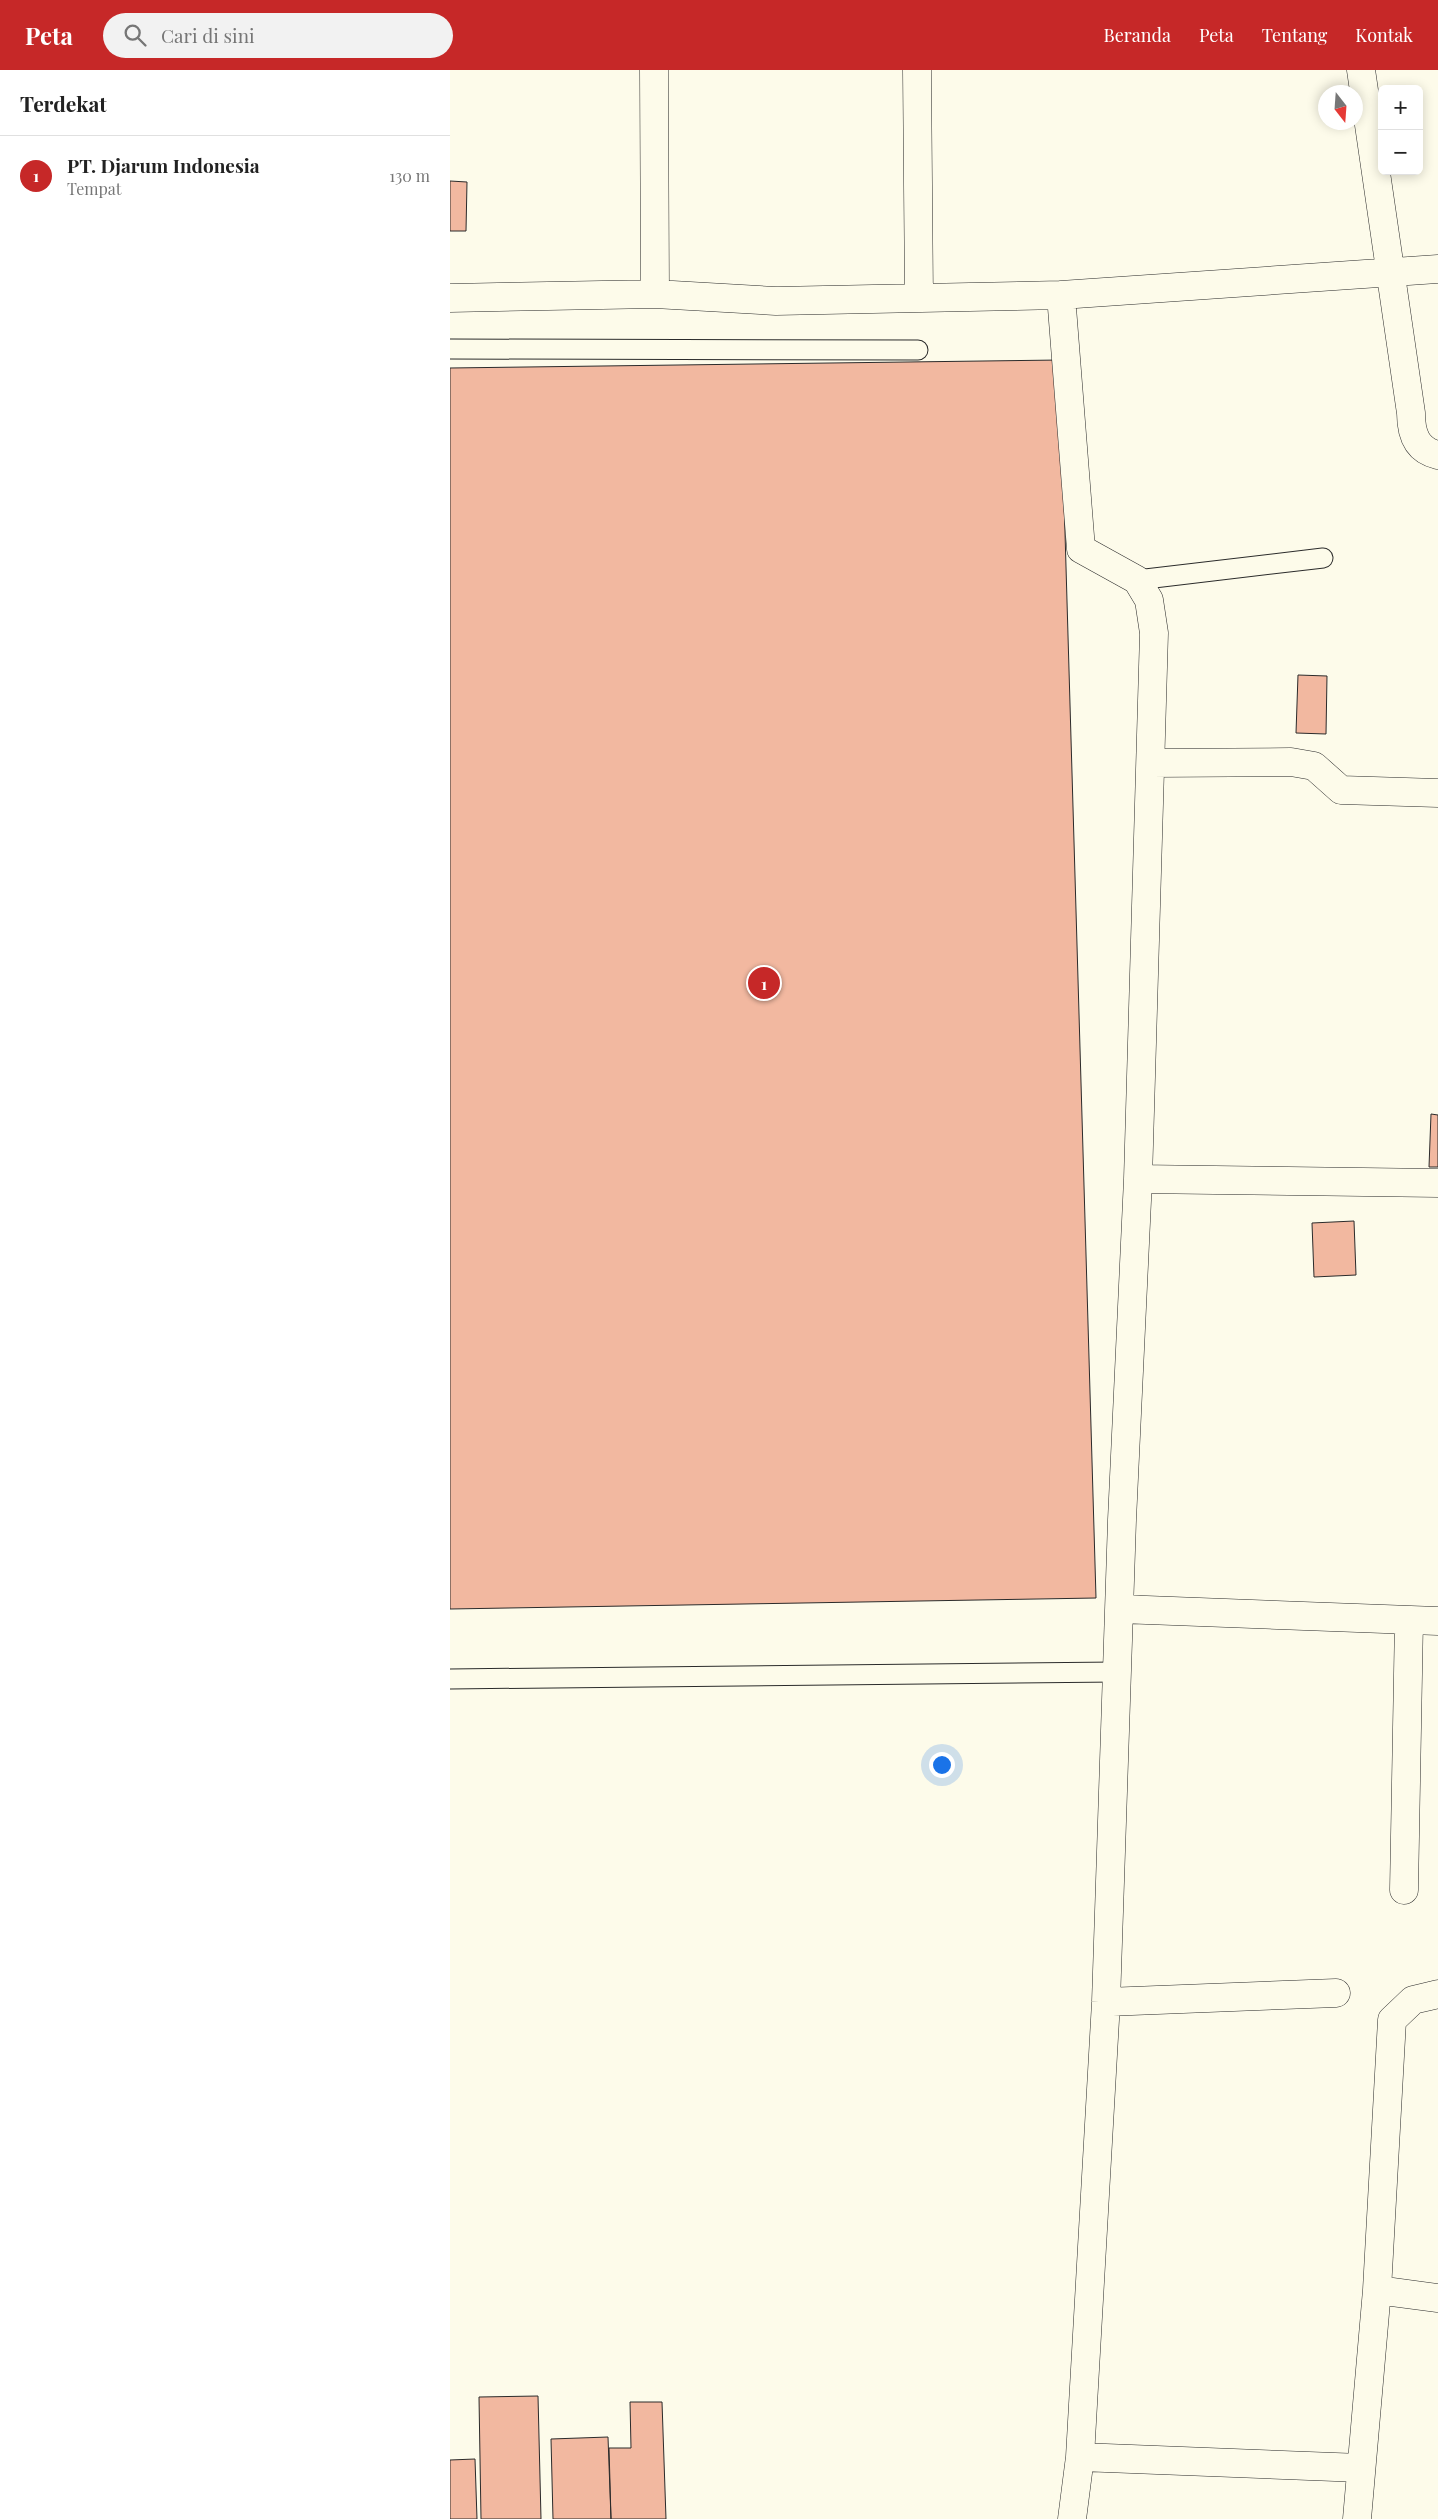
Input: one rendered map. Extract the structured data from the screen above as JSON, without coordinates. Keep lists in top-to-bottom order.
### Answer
{
  "north": "bottom",
  "page": {
    "header": "Peta",
    "search": "Cari di sini",
    "nav": [
      "Beranda",
      "Peta",
      "Tentang",
      "Kontak"
    ],
    "heading": "Terdekat",
    "map_buttons": ["+", "−"],
    "list": [
      {
        "mark": "1",
        "name": "PT. Djarum Indonesia",
        "note": "Tempat",
        "value": "130 m"
      }
    ],
    "pins": "1"
  }
}
